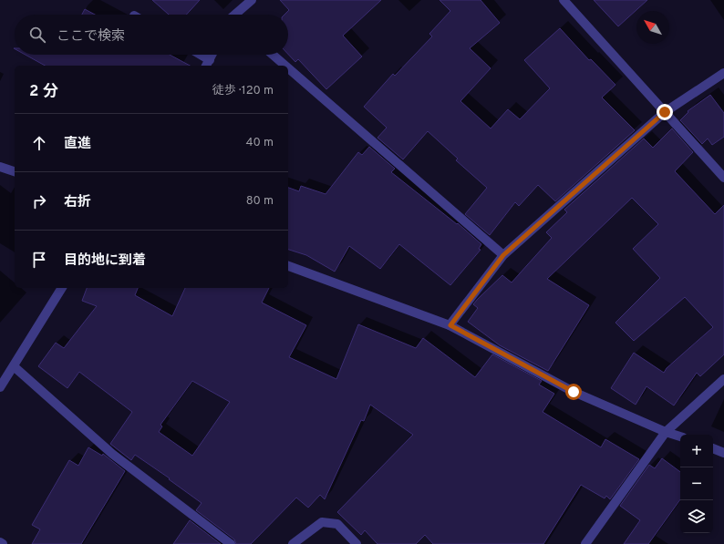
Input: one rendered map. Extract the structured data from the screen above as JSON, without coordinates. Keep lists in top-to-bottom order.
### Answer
{
  "north": "top left",
  "page": {
    "search": "ここで検索",
    "heading": ["2 分", "徒歩 · 120 m"],
    "list": [
      ["直進", "40 m"],
      ["右折", "80 m"],
      "目的地に到着"
    ],
    "map_buttons": ["+", "−"]
  }
}
